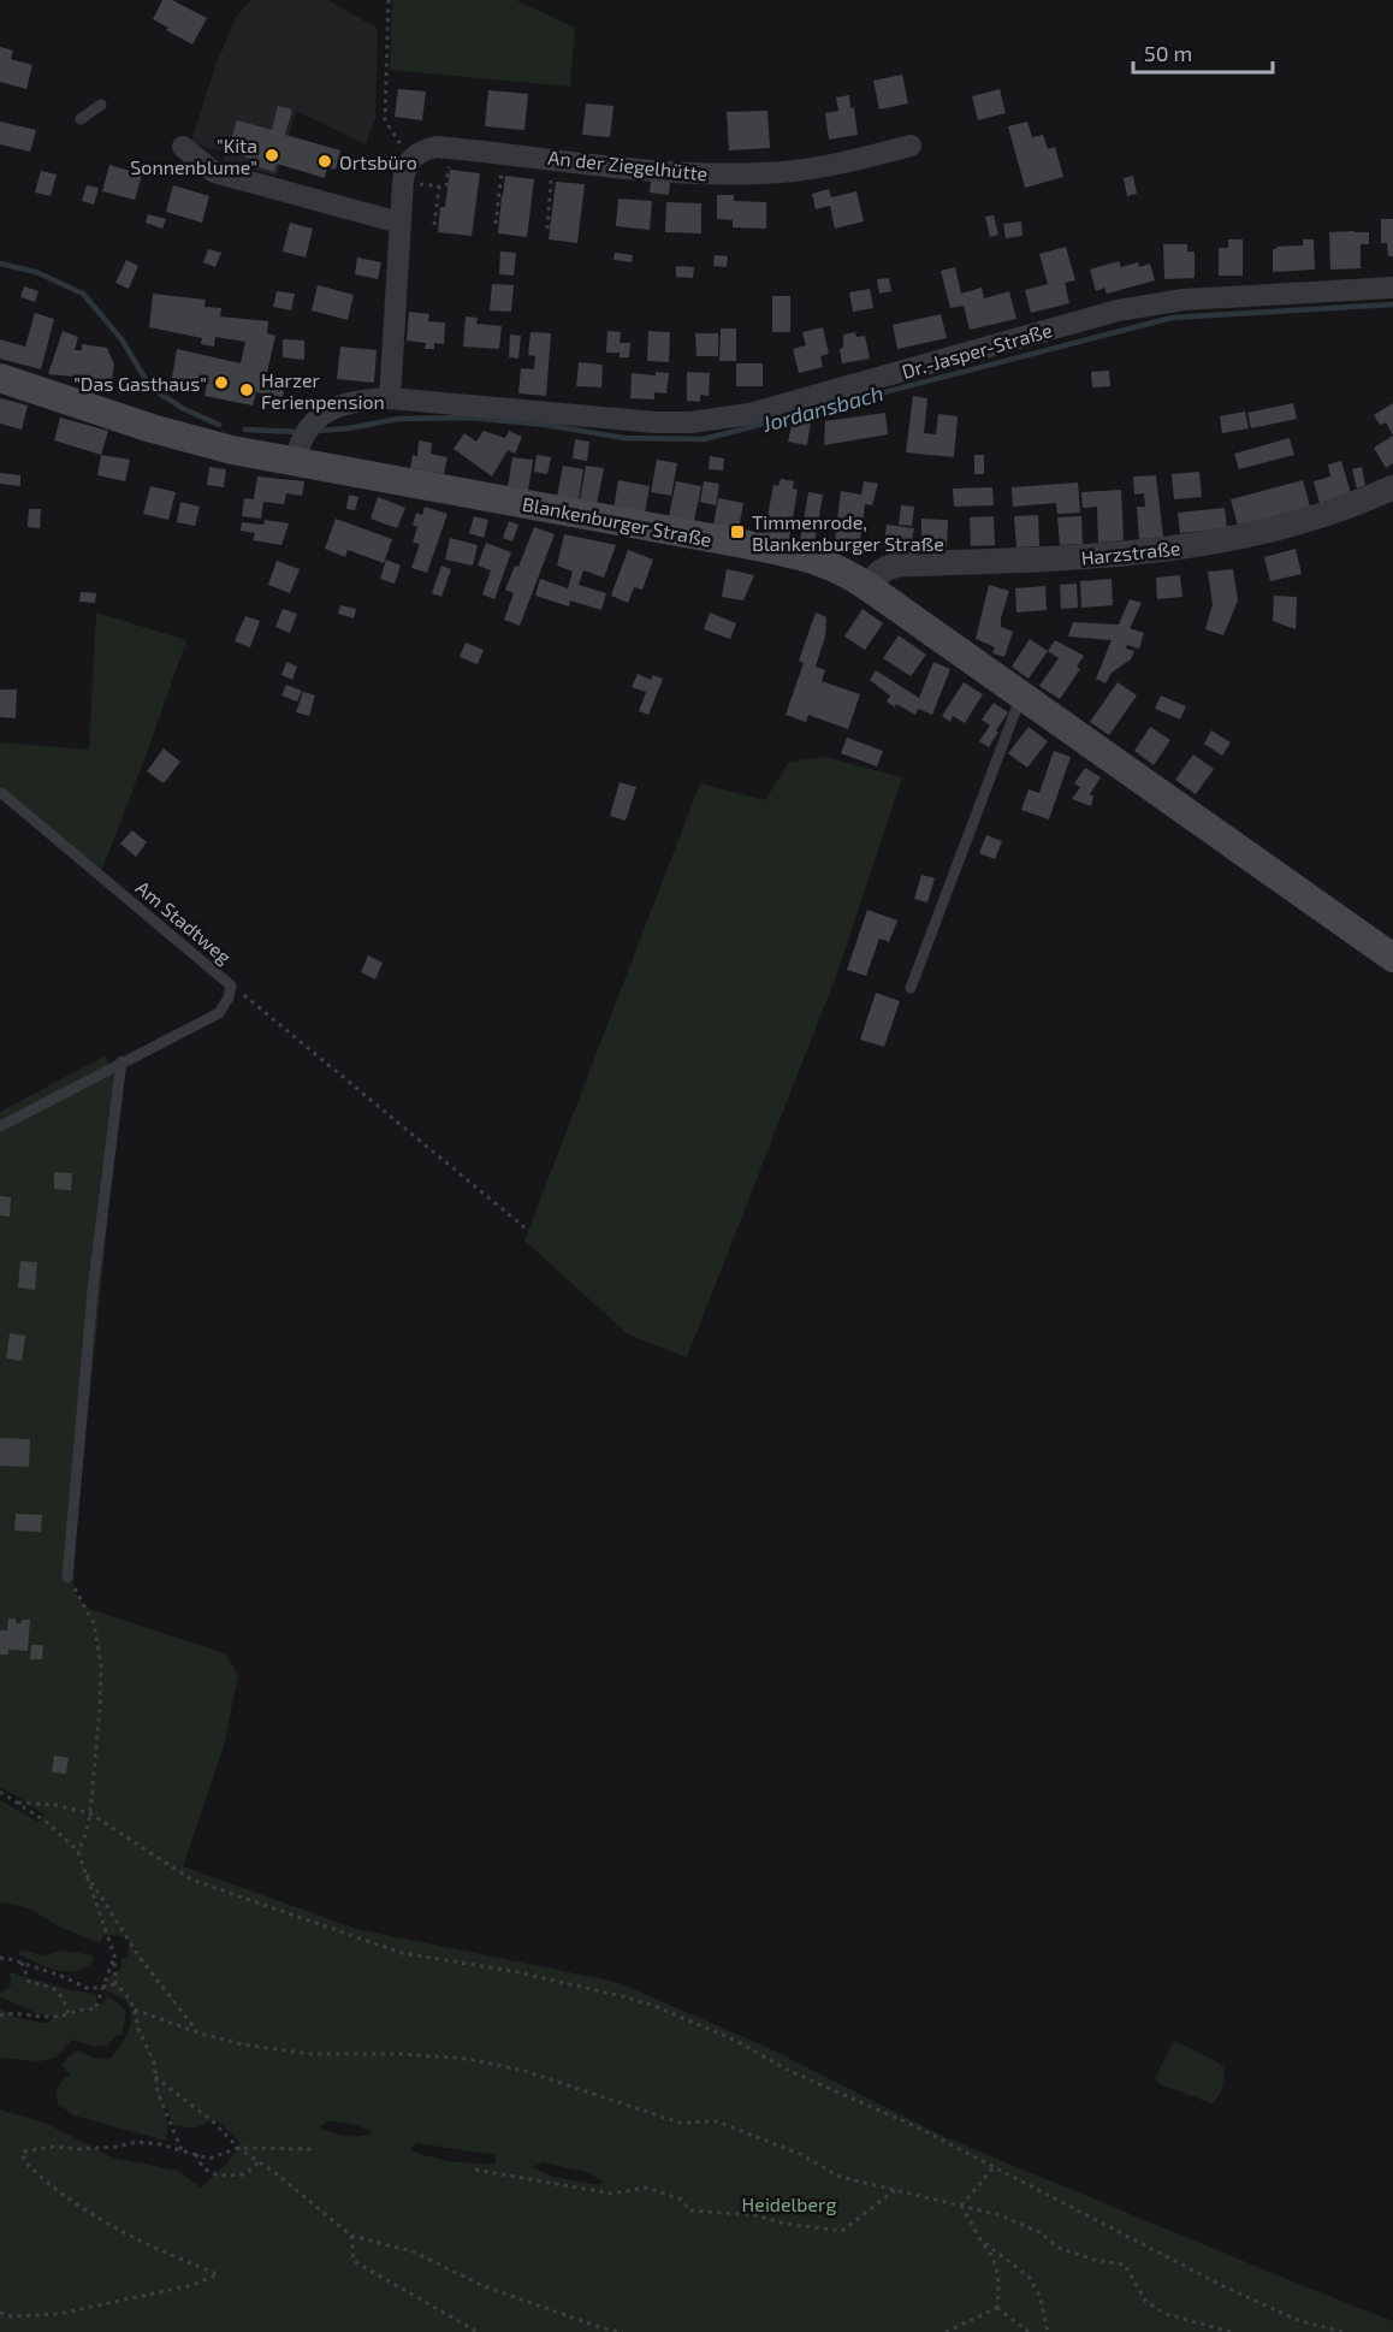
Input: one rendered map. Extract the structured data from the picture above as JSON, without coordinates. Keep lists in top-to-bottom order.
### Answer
{
  "streets": {
    "main road": ["Blankenburger Straße"],
    "street": ["An der Ziegelhütte", "Dr.-Jasper-Straße", "Harzstraße"],
    "lane": ["Am Stadtweg"]
  },
  "crossings": [
    ["Dr.-Jasper-Straße", "Blankenburger Straße"],
    ["Blankenburger Straße", "Harzstraße"]
  ],
  "water": ["Jordansbach"],
  "parks": ["Heidelberg"],
  "places": {
    "other": [
      "\"Kita Sonnenblume\"",
      "Ortsbüro",
      "\"Das Gasthaus\"",
      "Harzer Ferienpension"
    ],
    "transit": ["Timmenrode, Blankenburger Straße"]
  },
  "scale_bar": "50 m"
}
